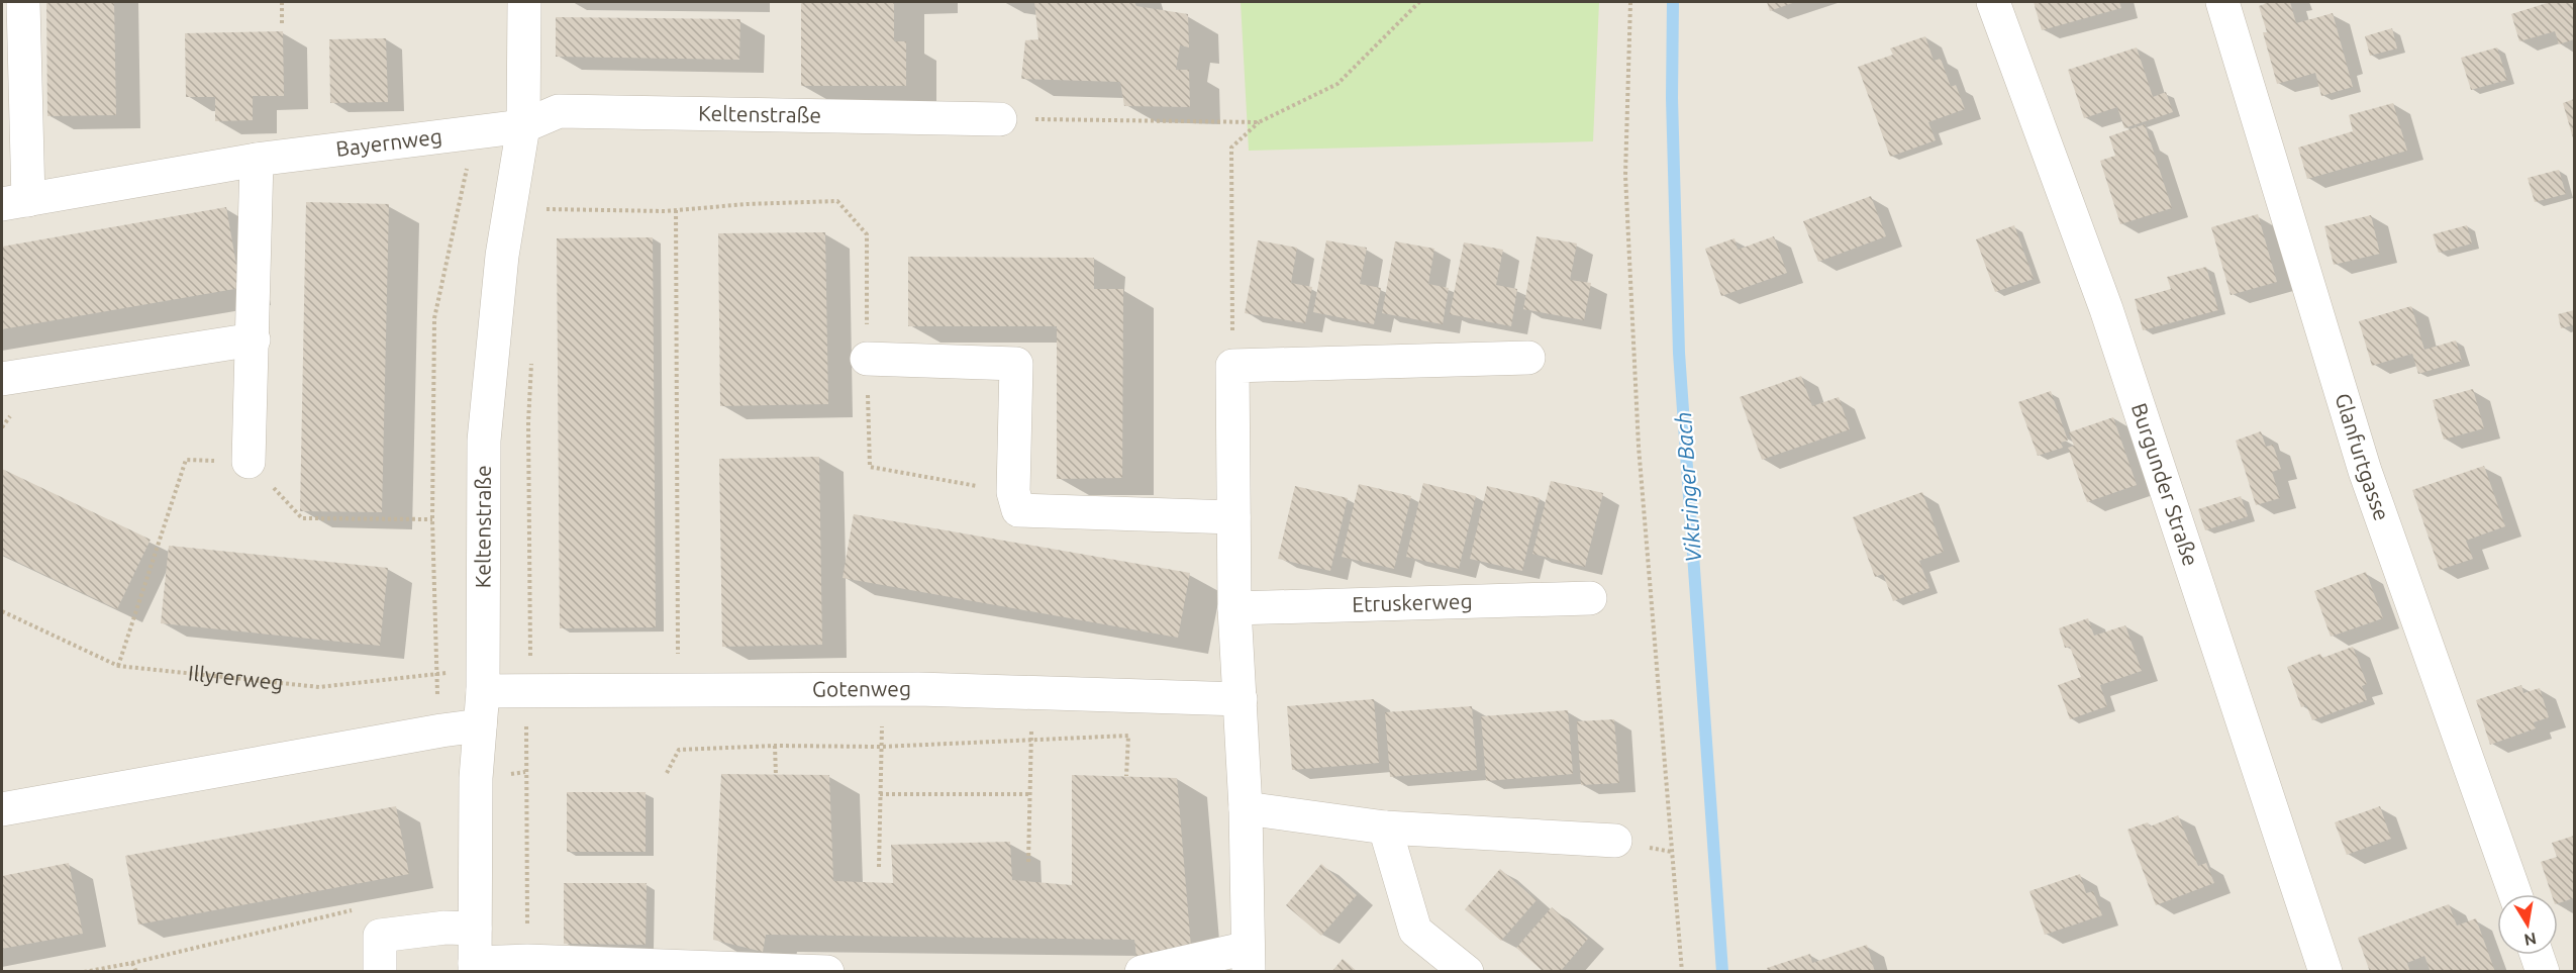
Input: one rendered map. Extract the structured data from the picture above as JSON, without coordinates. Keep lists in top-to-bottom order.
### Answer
{
  "streets": {
    "street": [
      "Keltenstraße",
      "Bayernweg",
      "Glanfurtgasse",
      "Burgunder Straße",
      "Etruskerweg",
      "Gotenweg"
    ],
    "path": ["Illyrerweg"]
  },
  "crossings": [
    ["Keltenstraße", "Bayernweg"],
    ["Keltenstraße", "Illyrerweg"],
    ["Keltenstraße", "Gotenweg"],
    ["Illyrerweg", "Gotenweg"]
  ],
  "water": ["Viktringer Bach"],
  "north": "bottom"
}
